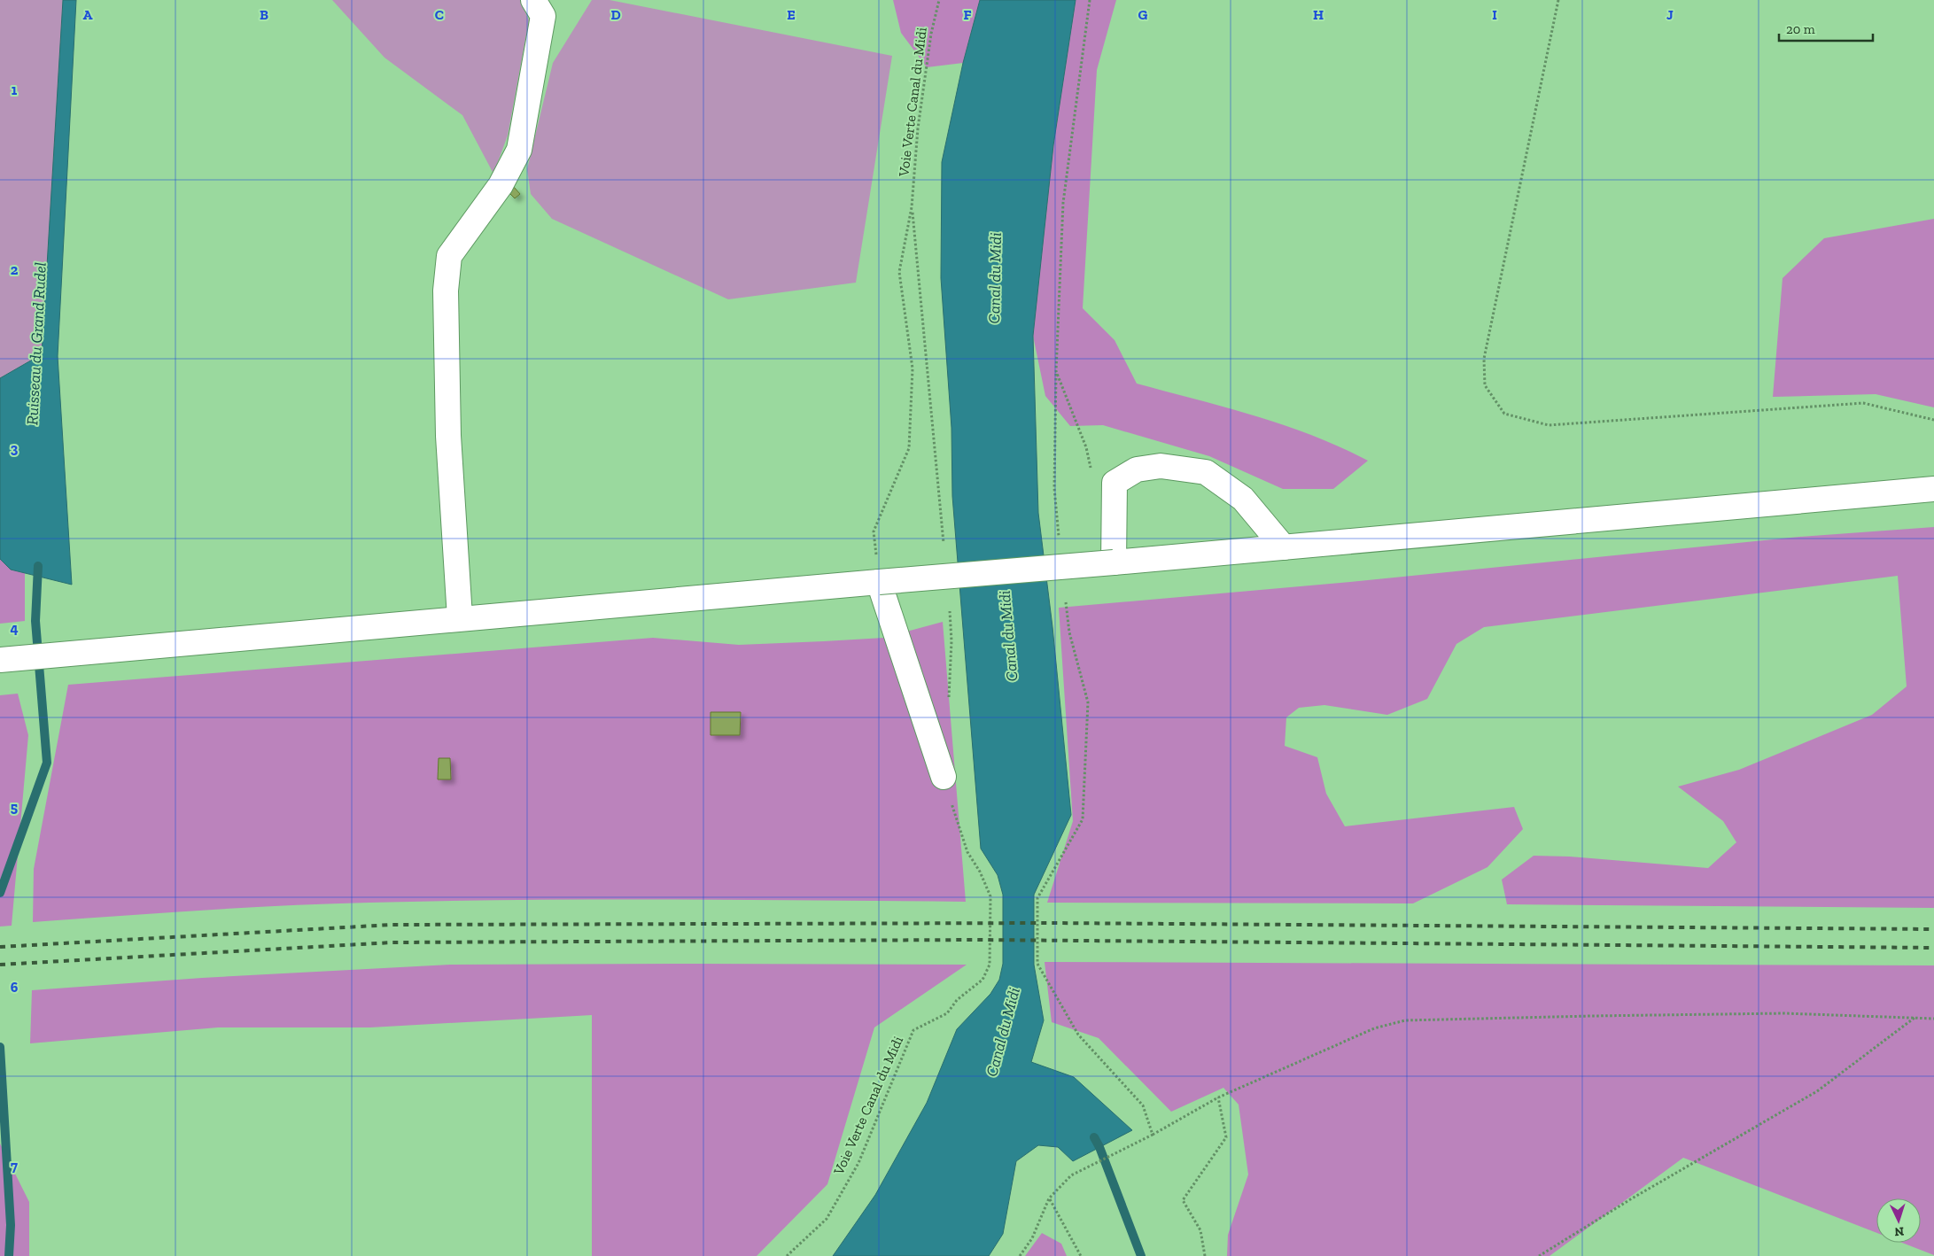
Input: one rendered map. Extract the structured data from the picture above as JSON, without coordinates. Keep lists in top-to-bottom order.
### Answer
{
  "streets": {
    "path": ["Voie Verte Canal du Midi"]
  },
  "water": ["Canal du Midi", "Ruisseau du Grand Rudel"],
  "scale_bar": "20 m",
  "north": "bottom",
  "grid": {
    "columns": [
      "A",
      "B",
      "C",
      "D",
      "E",
      "F",
      "G",
      "H",
      "I",
      "J"
    ],
    "rows": [
      "1",
      "2",
      "3",
      "4",
      "5",
      "6",
      "7"
    ]
  }
}
